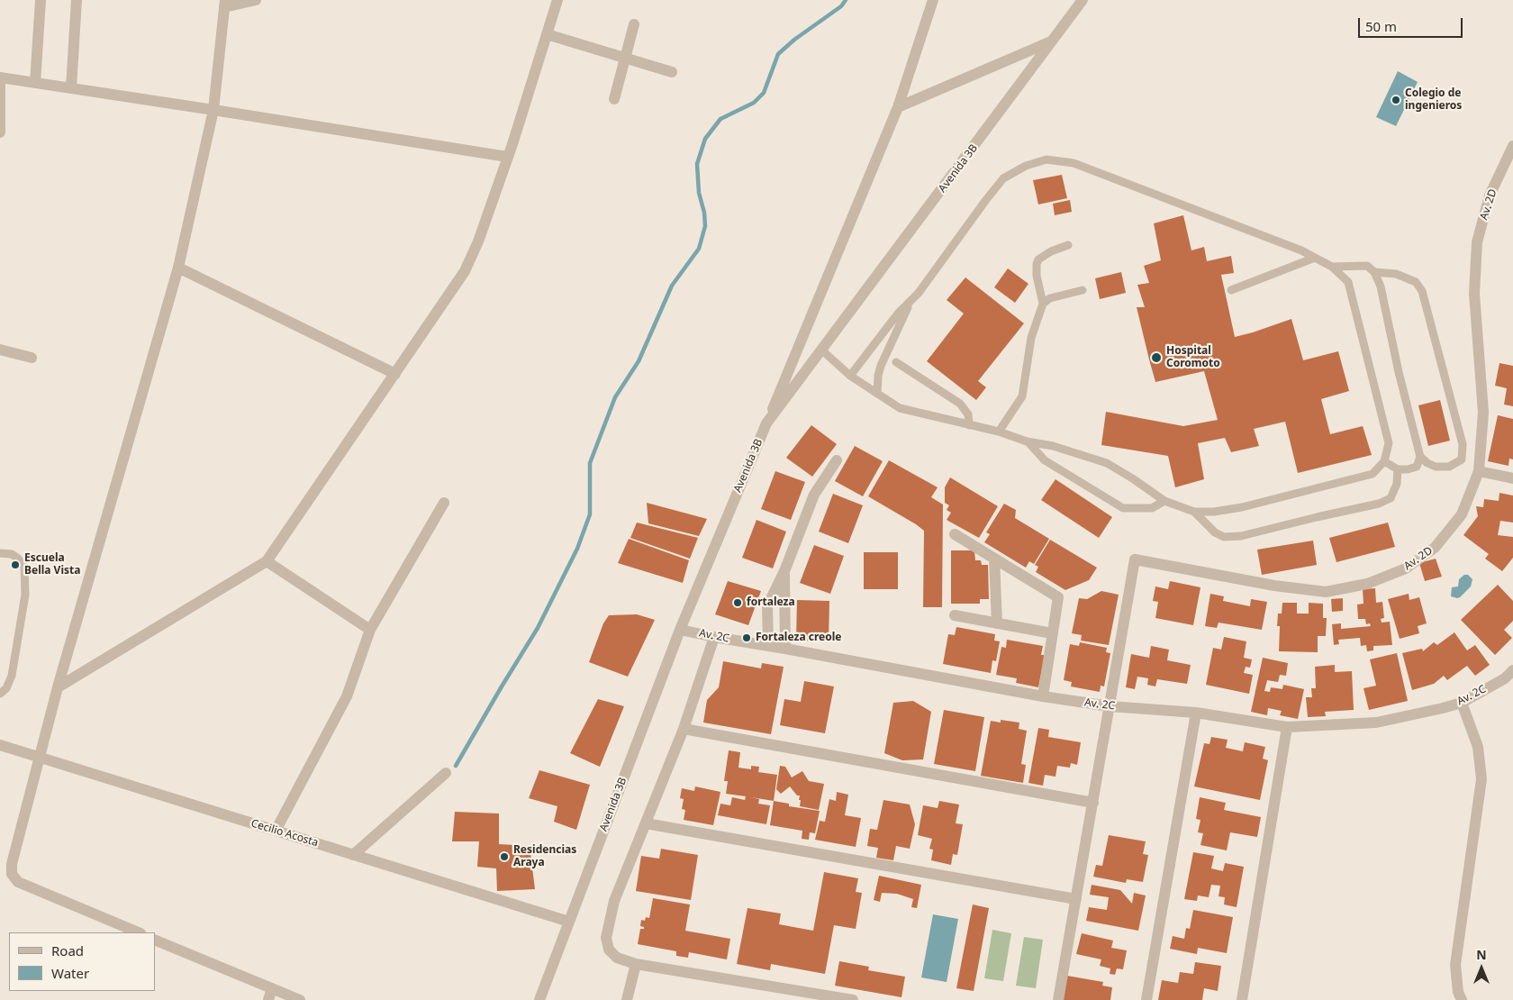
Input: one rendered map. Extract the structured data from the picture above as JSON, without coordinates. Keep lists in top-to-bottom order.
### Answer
{
  "streets": {
    "street": [
      "Avenida 3B",
      "Av. 2D",
      "Av. 2C",
      "Cecilio Acosta"
    ]
  },
  "crossings": [
    ["Avenida 3B", "Av. 2C"],
    ["Avenida 3B", "Cecilio Acosta"],
    ["Av. 2D", "Av. 2C"]
  ],
  "places": [
    "Colegio de ingenieros",
    "Hospital Coromoto",
    "Escuela Bella Vista",
    "fortaleza",
    "Fortaleza creole",
    "Residencias Araya"
  ],
  "legend": ["Road", "Water"],
  "scale_bar": "50 m",
  "north": "top"
}
